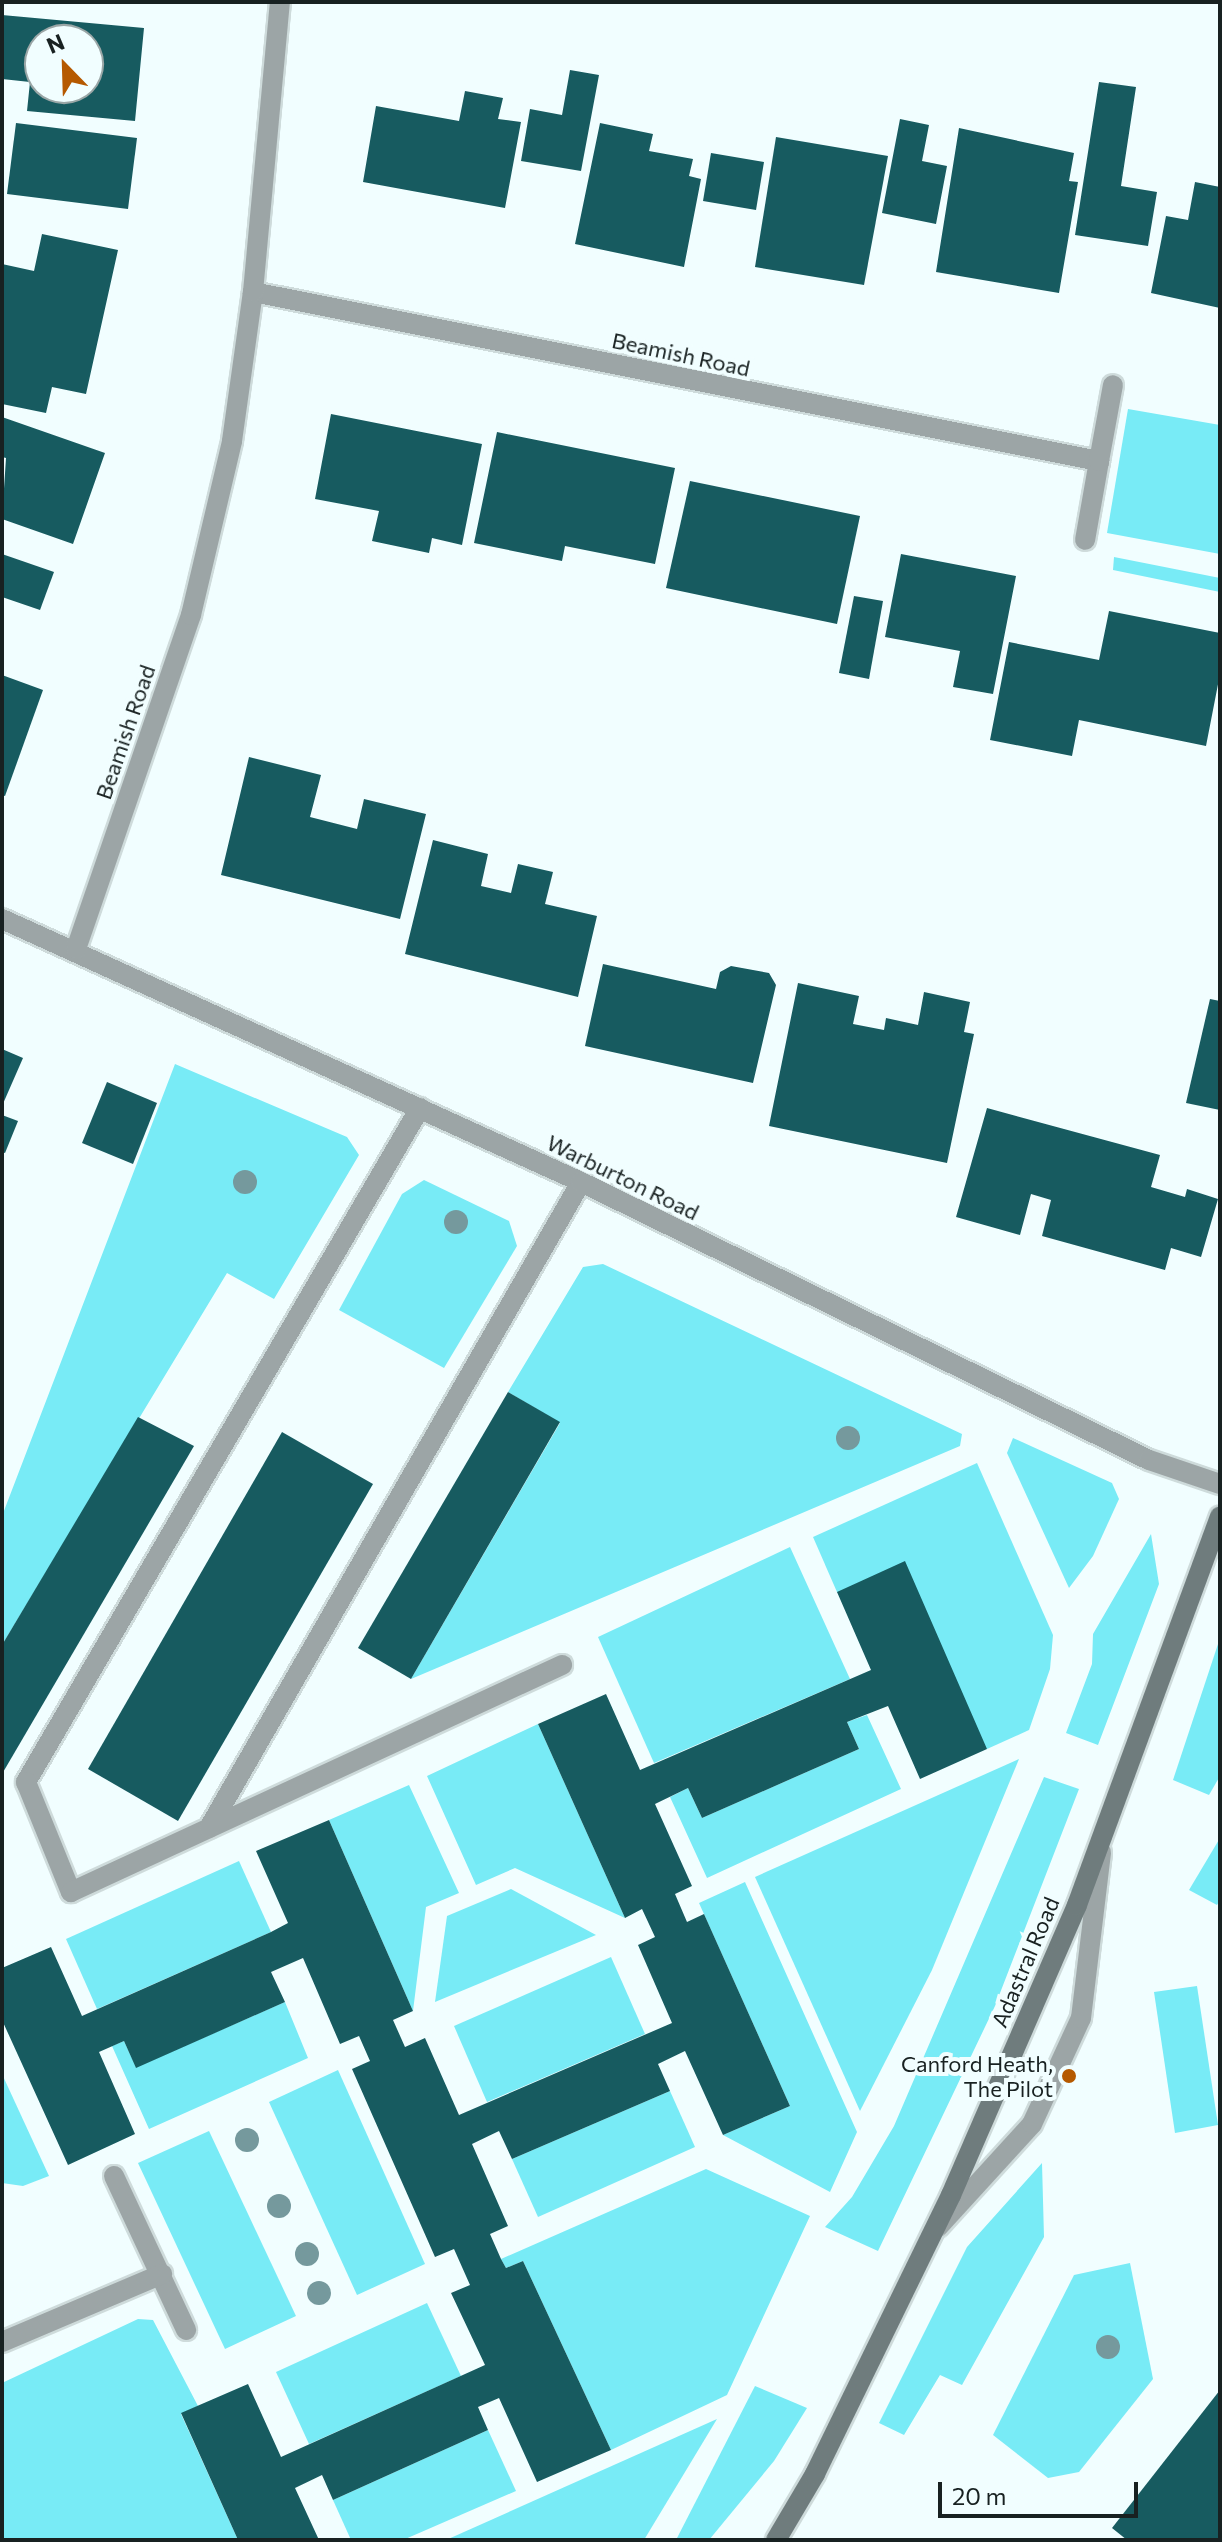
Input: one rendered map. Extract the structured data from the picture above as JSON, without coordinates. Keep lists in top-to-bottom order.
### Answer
{
  "streets": {
    "street": ["Beamish Road", "Warburton Road", "Adastral Road"]
  },
  "crossings": [
    ["Beamish Road", "Warburton Road"]
  ],
  "places": ["Canford Heath, The Pilot"],
  "scale_bar": "20 m",
  "north": "top left"
}
